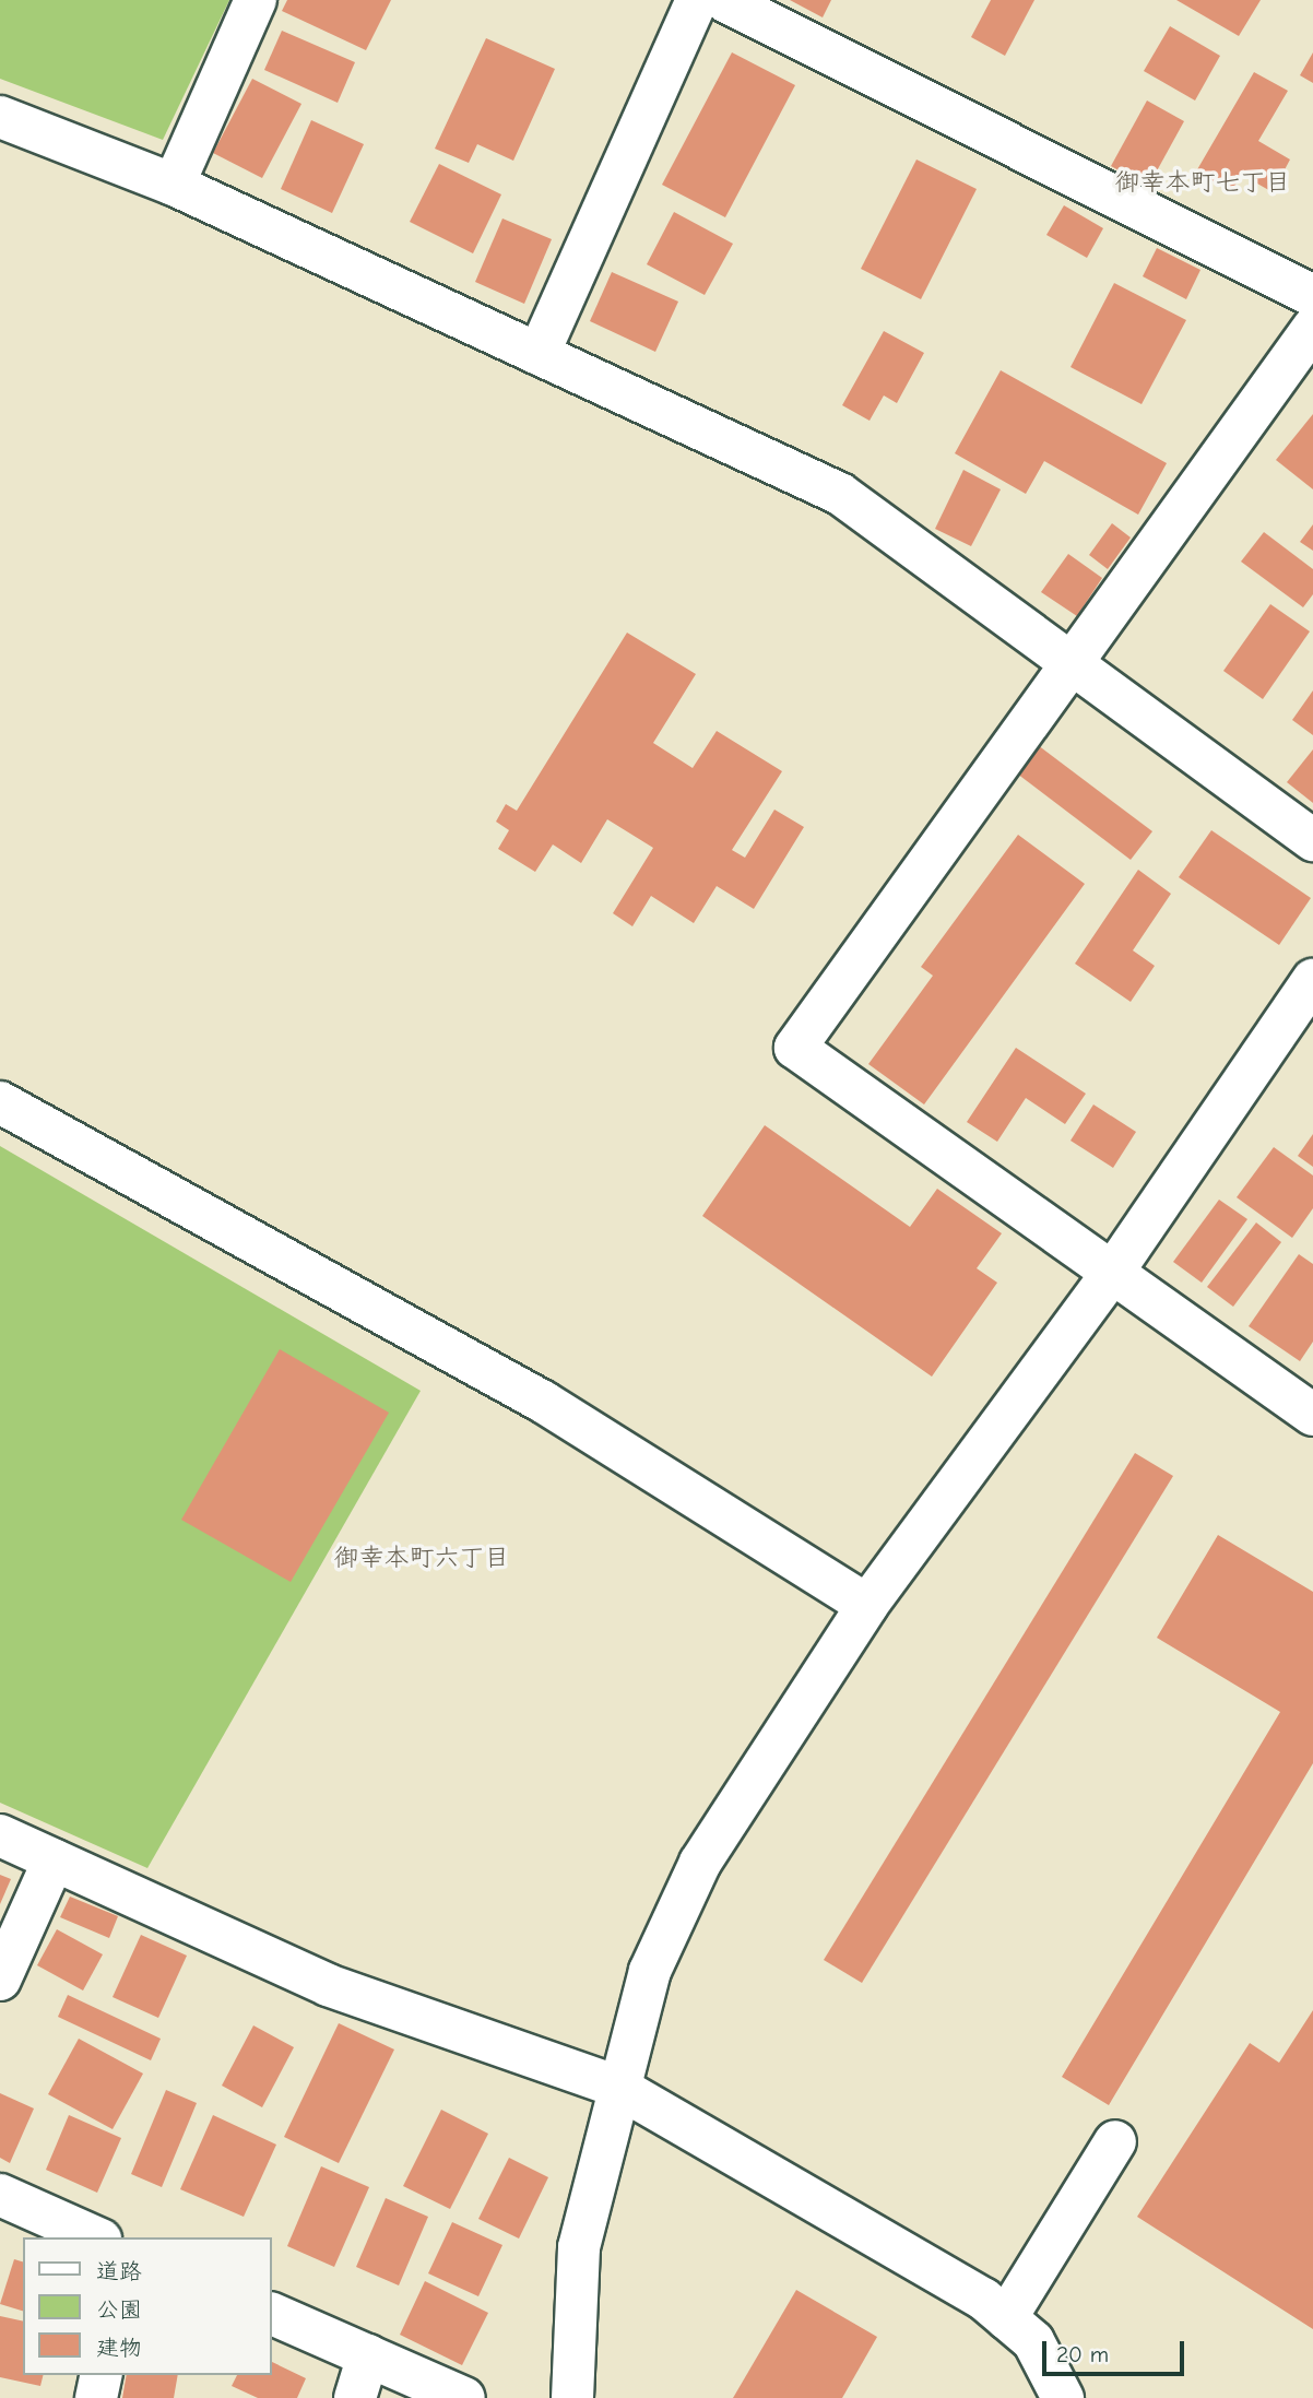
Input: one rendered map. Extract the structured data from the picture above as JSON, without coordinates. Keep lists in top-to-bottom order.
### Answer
{
  "districts": ["御幸本町七丁目", "御幸本町六丁目"],
  "legend": ["道路", "公園", "建物"],
  "scale_bar": "20 m"
}
